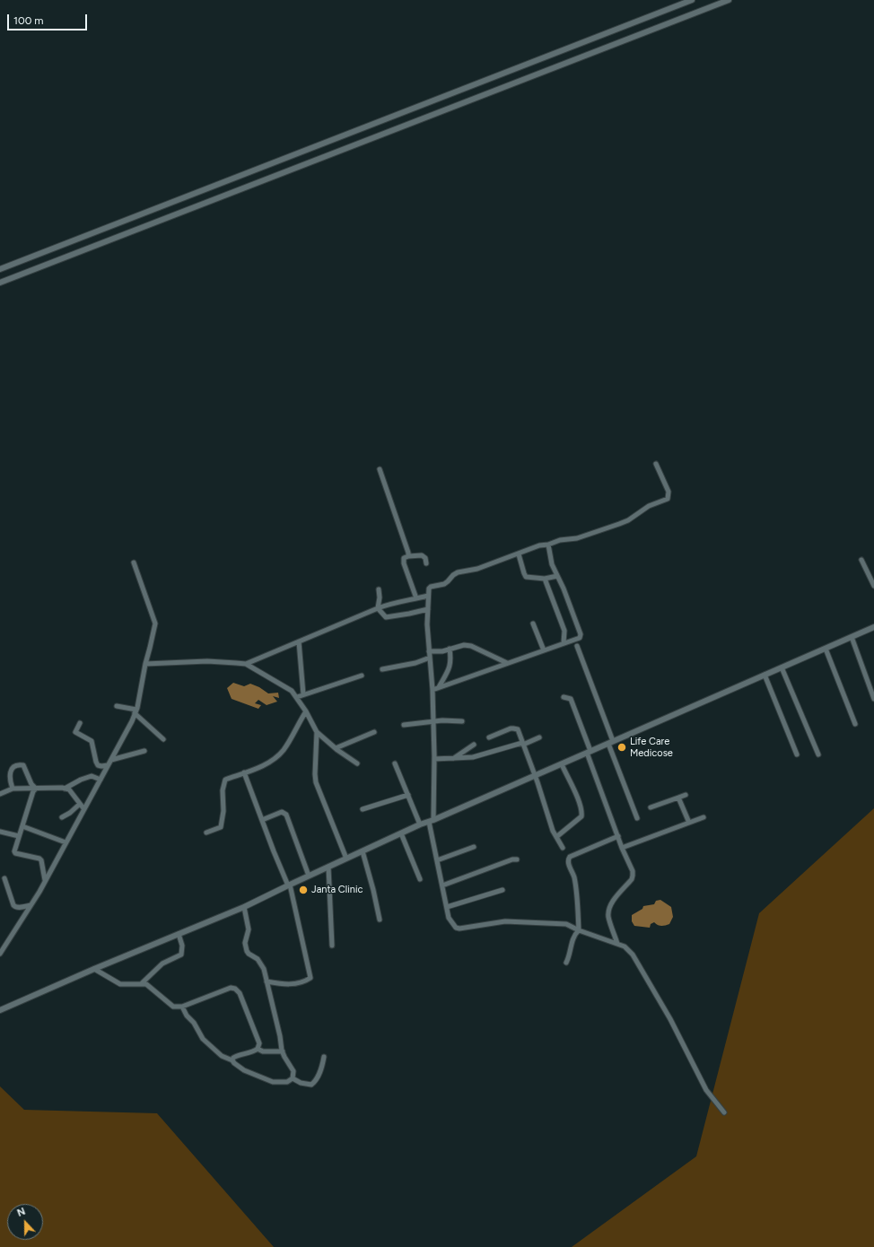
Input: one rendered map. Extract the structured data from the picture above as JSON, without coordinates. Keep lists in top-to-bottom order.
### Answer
{
  "places": ["Life Care Medicose", "Janta Clinic"],
  "scale_bar": "100 m",
  "north": "top"
}
